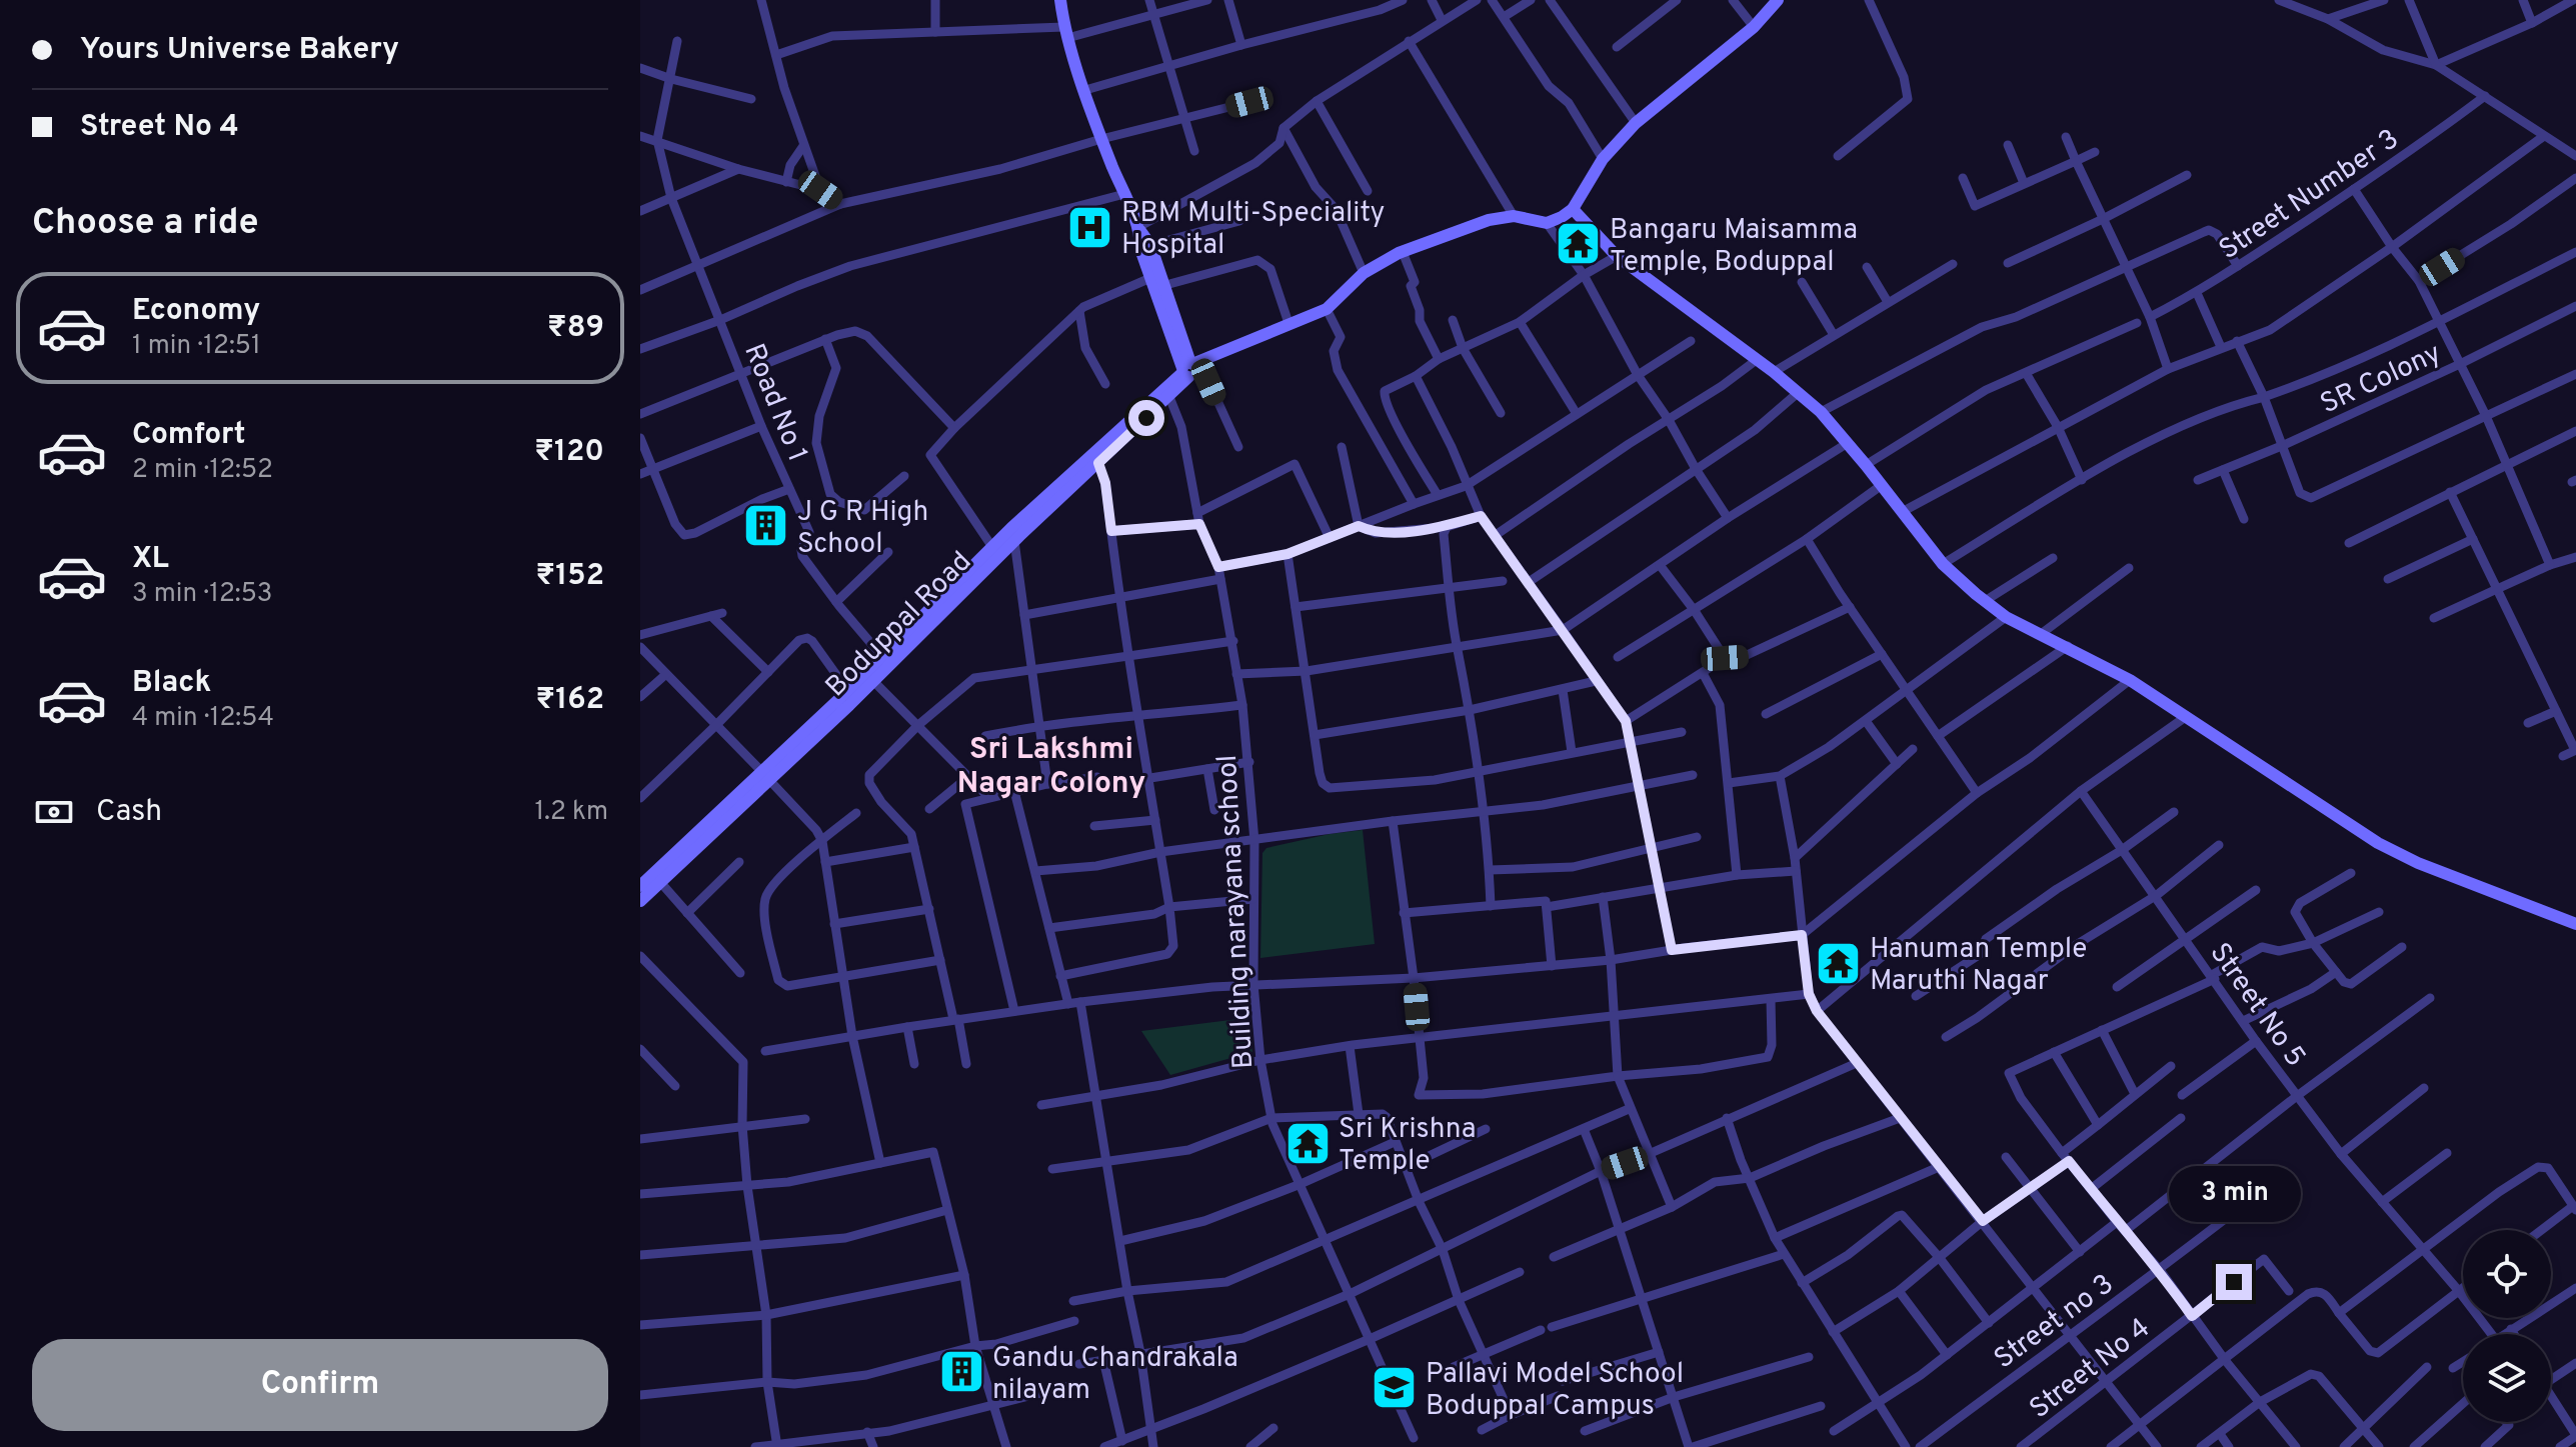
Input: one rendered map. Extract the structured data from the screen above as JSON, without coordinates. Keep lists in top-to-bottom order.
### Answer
{
  "streets": {
    "street": [
      "Street Number 3",
      "SR Colony",
      "Road No 1",
      "Boduppal Road",
      "Building narayana school",
      "Street No 5",
      "Street no 3",
      "Street No 4"
    ]
  },
  "crossings": [
    ["Road No 1", "Boduppal Road"],
    ["Boduppal Road", "Building narayana school"]
  ],
  "districts": ["Sri Lakshmi Nagar Colony"],
  "places": {
    "hospital": ["RBM Multi-Speciality Hospital"],
    "temple": ["Bangaru Maisamma Temple, Boduppal", "Hanuman Temple Maruthi Nagar", "Sri Krishna Temple"],
    "building": ["J G R High School", "Gandu Chandrakala nilayam"],
    "school or university": ["Pallavi Model School Boduppal Campus"]
  },
  "page": {
    "banner": ["Yours Universe Bakery", "Street No 4"],
    "heading": "Choose a ride",
    "list": [
      {
        "name": "Economy",
        "note": "1 min · 12:51",
        "value": "₹89"
      },
      {
        "name": "Comfort",
        "note": "2 min · 12:52",
        "value": "₹120"
      },
      {
        "name": "XL",
        "note": "3 min · 12:53",
        "value": "₹152"
      },
      {
        "name": "Black",
        "note": "4 min · 12:54",
        "value": "₹162"
      }
    ],
    "pay": ["Cash", "1.2 km"],
    "bubble": "3 min",
    "buttons": "Confirm"
  }
}
